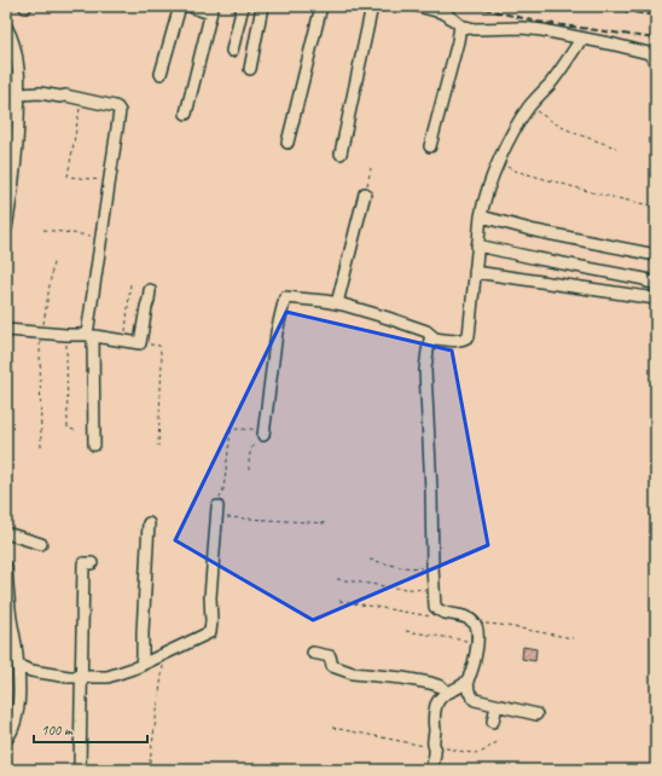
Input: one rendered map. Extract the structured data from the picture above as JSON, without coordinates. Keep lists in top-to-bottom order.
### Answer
{
  "scale_bar": "100 m"
}
